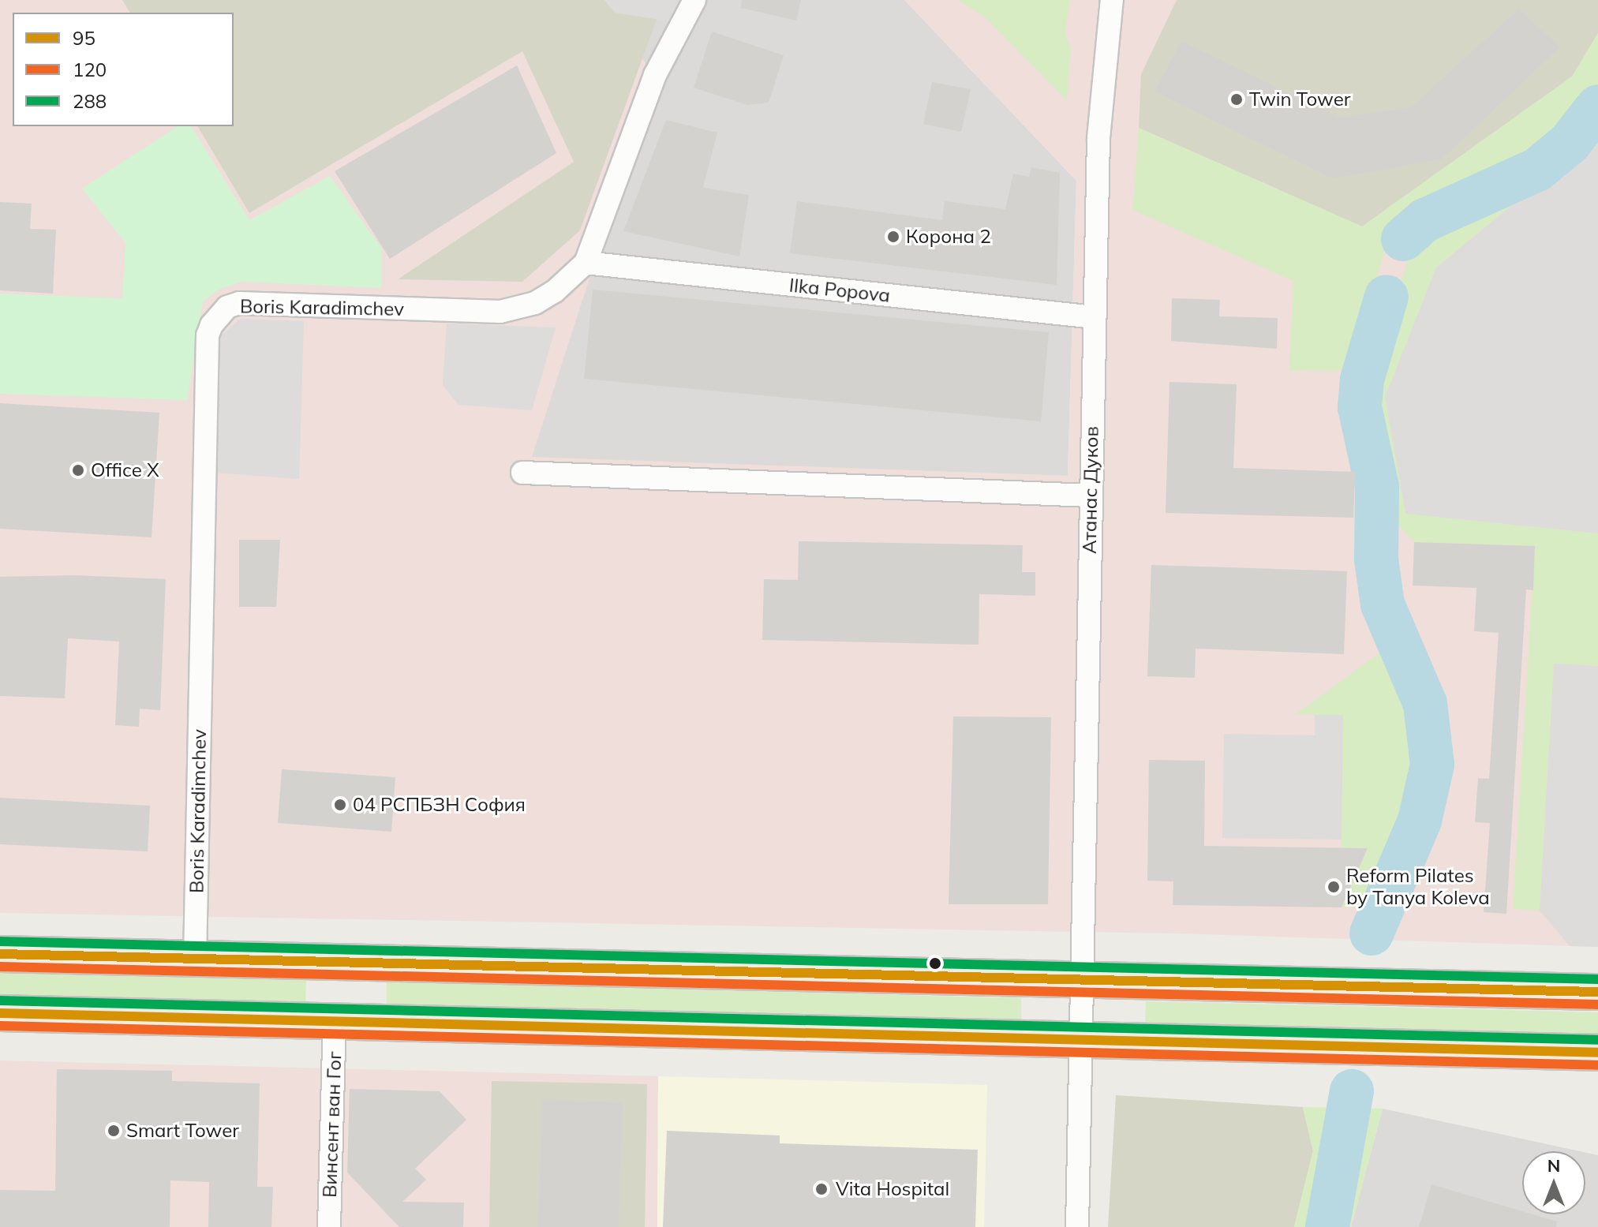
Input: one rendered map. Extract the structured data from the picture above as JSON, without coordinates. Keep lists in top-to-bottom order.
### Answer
{
  "streets": {
    "street": [
      "Ilka Popova",
      "Boris Karadimchev",
      "Атанас Дуков",
      "Винсент ван Гог"
    ]
  },
  "crossings": [
    ["Ilka Popova", "Boris Karadimchev"],
    ["Ilka Popova", "Атанас Дуков"]
  ],
  "places": [
    "Twin Tower",
    "Корона 2",
    "Office X",
    "04 РСПБЗН София",
    "Reform Pilates by Tanya Koleva",
    "Smart Tower",
    "Vita Hospital"
  ],
  "lines": ["transit line 288", "transit line 95", "transit line 120"],
  "legend": ["95", "120", "288"],
  "north": "top"
}
